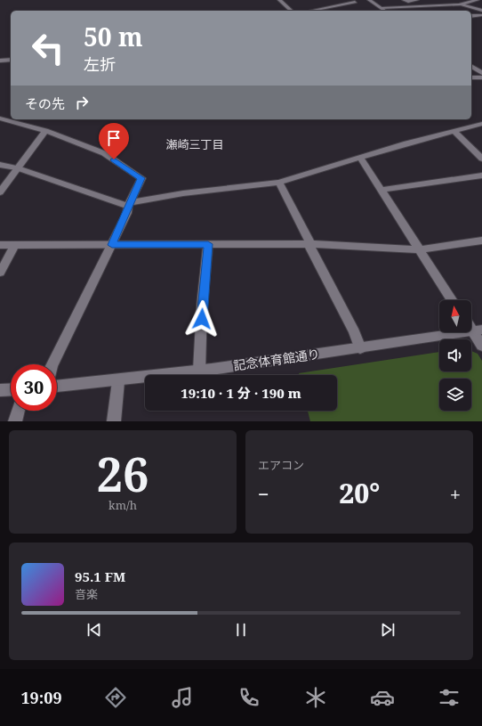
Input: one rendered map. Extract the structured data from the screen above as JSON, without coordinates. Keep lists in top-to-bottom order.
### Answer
{
  "streets": {
    "street": ["記念体育館通り"]
  },
  "districts": ["瀬崎三丁目"],
  "north": "top",
  "page": {
    "turn": ["50 m", "左折"],
    "then": "その先",
    "limit": "30",
    "trip": "19:10 · 1 分 · 190 m",
    "tile": [
      ["26", "km/h"],
      "エアコン"
    ],
    "heat": ["−", "20°", "+"],
    "song": ["95.1 FM", "音楽"],
    "tabs": "19:09"
  }
}
